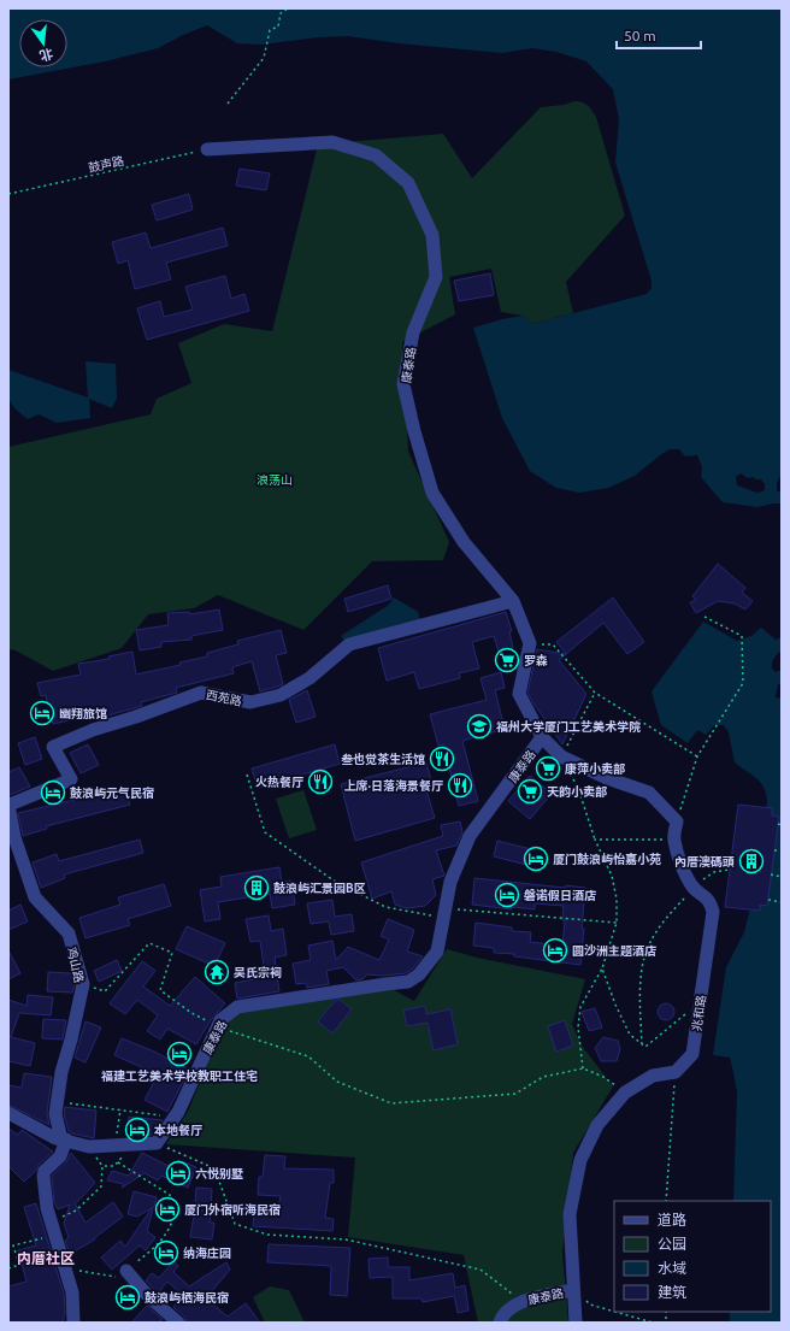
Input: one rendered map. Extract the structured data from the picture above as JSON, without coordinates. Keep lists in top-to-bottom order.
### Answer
{
  "streets": {
    "street": [
      "康泰路",
      "西苑路",
      "鸡山路",
      "兆和路"
    ],
    "path": ["鼓声路"]
  },
  "crossings": [
    ["鼓声路", "康泰路"],
    ["康泰路", "西苑路"],
    ["西苑路", "鸡山路"]
  ],
  "districts": ["内厝社区"],
  "parks": ["浪荡山"],
  "places": {
    "supermarket": ["罗森", "康萍小卖部", "天韵小卖部"],
    "hotel": [
      "幽翔旅馆",
      "鼓浪屿元气民宿",
      "厦门鼓浪屿怡嘉小苑",
      "磐诺假日酒店",
      "圆沙洲主题酒店",
      "福建工艺美术学校教职工住宅",
      "本地餐厅",
      "六悦别墅",
      "厦门外宿听海民宿",
      "纳海庄园",
      "鼓浪屿栖海民宿"
    ],
    "school or university": ["福州大学厦门工艺美术学院"],
    "restaurant": ["叁也觉茶生活馆", "火热餐厅", "上席·日落海景餐厅"],
    "building": ["內厝澳碼頭", "鼓浪屿汇景园B区"],
    "temple": ["吴氏宗祠"]
  },
  "legend": [
    "道路",
    "公园",
    "水域",
    "建筑"
  ],
  "scale_bar": "50 m",
  "north": "bottom"
}
